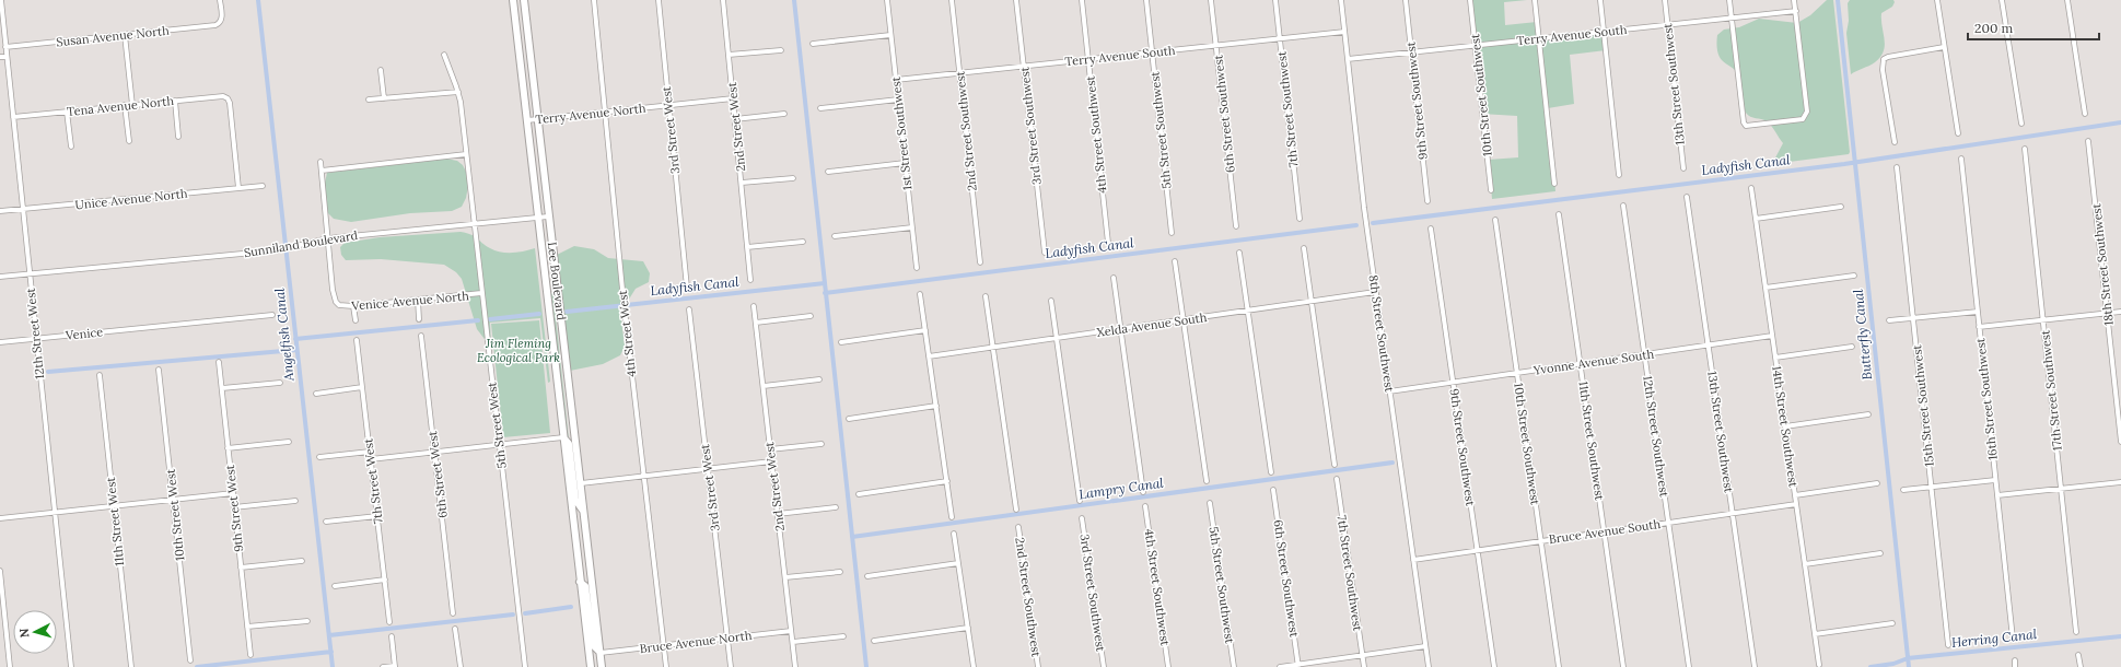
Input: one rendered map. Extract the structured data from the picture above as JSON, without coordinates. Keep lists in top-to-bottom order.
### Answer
{
  "streets": {
    "main road": ["Lee Boulevard"],
    "street": [
      "Terry Avenue South",
      "Susan Avenue North",
      "13th Street Southwest",
      "10th Street Southwest",
      "9th Street Southwest",
      "Tena Avenue North",
      "7th Street Southwest",
      "Terry Avenue North",
      "6th Street Southwest",
      "3rd Street Southwest",
      "2nd Street West",
      "3rd Street West",
      "5th Street Southwest",
      "2nd Street Southwest",
      "1st Street Southwest",
      "4th Street Southwest",
      "Unice Avenue North",
      "Sunniland Boulevard",
      "18th Street Southwest",
      "Venice Avenue North",
      "Xelda Avenue South",
      "12th Street West",
      "Venice",
      "4th Street West",
      "8th Street Southwest",
      "Yvonne Avenue South",
      "17th Street Southwest",
      "16th Street Southwest",
      "15th Street Southwest",
      "5th Street West",
      "14th Street Southwest",
      "12th Street Southwest",
      "11th Street Southwest",
      "6th Street West",
      "7th Street West",
      "9th Street West",
      "10th Street West",
      "11th Street West",
      "Bruce Avenue South",
      "Bruce Avenue North"
    ]
  },
  "crossings": [
    ["Terry Avenue South", "13th Street Southwest"],
    ["Terry Avenue South", "10th Street Southwest"],
    ["Terry Avenue South", "9th Street Southwest"],
    ["Terry Avenue South", "7th Street Southwest"],
    ["Terry Avenue South", "6th Street Southwest"],
    ["Terry Avenue South", "3rd Street Southwest"],
    ["Terry Avenue South", "5th Street Southwest"],
    ["Terry Avenue South", "2nd Street Southwest"],
    ["Terry Avenue South", "1st Street Southwest"],
    ["Terry Avenue South", "4th Street Southwest"],
    ["Terry Avenue South", "8th Street Southwest"],
    ["Susan Avenue North", "12th Street West"],
    ["13th Street Southwest", "Yvonne Avenue South"],
    ["13th Street Southwest", "Bruce Avenue South"],
    ["10th Street Southwest", "Yvonne Avenue South"],
    ["10th Street Southwest", "Bruce Avenue South"],
    ["9th Street Southwest", "Yvonne Avenue South"],
    ["9th Street Southwest", "Bruce Avenue South"],
    ["Tena Avenue North", "Unice Avenue North"],
    ["Tena Avenue North", "12th Street West"],
    ["Terry Avenue North", "2nd Street West"],
    ["Terry Avenue North", "3rd Street West"],
    ["Terry Avenue North", "Lee Boulevard"],
    ["Terry Avenue North", "4th Street West"],
    ["2nd Street West", "Bruce Avenue North"],
    ["3rd Street West", "Bruce Avenue North"],
    ["Unice Avenue North", "12th Street West"],
    ["Sunniland Boulevard", "Lee Boulevard"],
    ["Sunniland Boulevard", "Venice Avenue North"],
    ["Sunniland Boulevard", "12th Street West"],
    ["Sunniland Boulevard", "5th Street West"],
    ["Lee Boulevard", "Bruce Avenue North"],
    ["Venice Avenue North", "5th Street West"],
    ["Xelda Avenue South", "8th Street Southwest"],
    ["12th Street West", "Venice"],
    ["4th Street West", "Bruce Avenue North"],
    ["8th Street Southwest", "Yvonne Avenue South"],
    ["8th Street Southwest", "Bruce Avenue South"],
    ["Yvonne Avenue South", "14th Street Southwest"],
    ["Yvonne Avenue South", "12th Street Southwest"],
    ["Yvonne Avenue South", "11th Street Southwest"],
    ["14th Street Southwest", "Bruce Avenue South"],
    ["12th Street Southwest", "Bruce Avenue South"],
    ["11th Street Southwest", "Bruce Avenue South"]
  ],
  "water": [
    "Ladyfish Canal",
    "Angelfish Canal",
    "Butterfly Canal",
    "Lampry Canal",
    "Herring Canal"
  ],
  "parks": ["Jim Fleming Ecological Park"],
  "scale_bar": "200 m",
  "north": "left"
}
